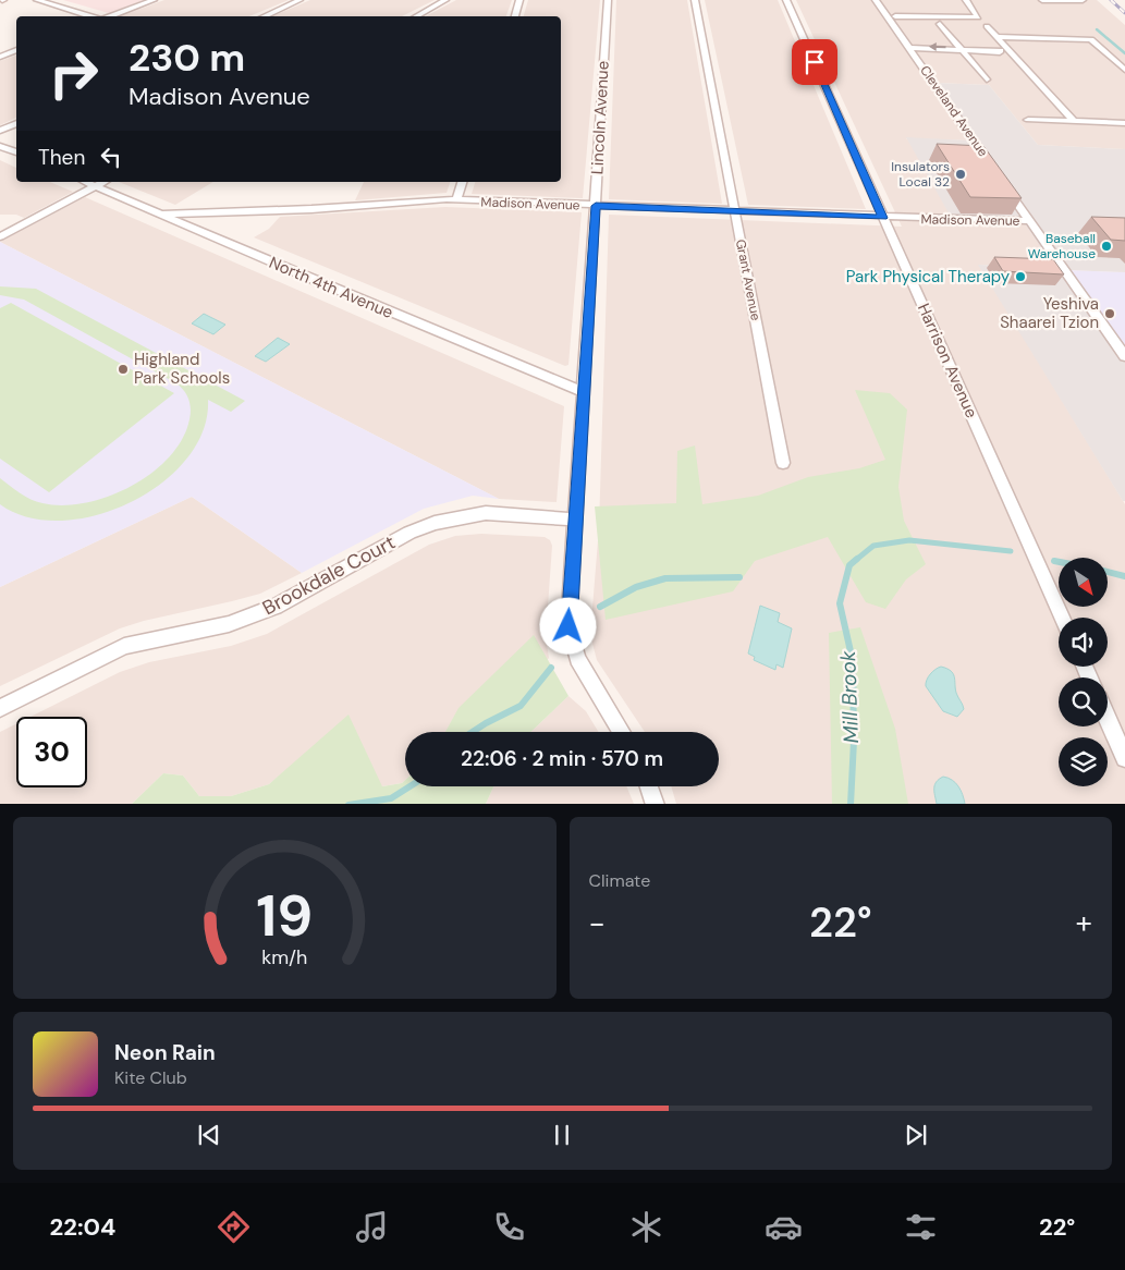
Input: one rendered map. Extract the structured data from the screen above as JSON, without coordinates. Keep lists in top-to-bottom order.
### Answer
{
  "streets": {
    "street": [
      "Cleveland Avenue",
      "Lincoln Avenue",
      "Madison Avenue",
      "Grant Avenue",
      "North 4th Avenue",
      "Harrison Avenue",
      "Brookdale Court"
    ]
  },
  "crossings": [
    ["Lincoln Avenue", "Madison Avenue"],
    ["Lincoln Avenue", "North 4th Avenue"],
    ["Lincoln Avenue", "Brookdale Court"],
    ["Madison Avenue", "Grant Avenue"],
    ["Madison Avenue", "North 4th Avenue"],
    ["Madison Avenue", "Harrison Avenue"]
  ],
  "water": ["Mill Brook"],
  "places": [
    "Insulators Local 32",
    "Baseball Warehouse",
    "Park Physical Therapy",
    "Yeshiva Shaarei Tzion",
    "Highland Park Schools"
  ],
  "north": "bottom right",
  "page": {
    "turn": ["230 m", "Madison Avenue"],
    "then": "Then",
    "limit": "30",
    "trip": "22:06 · 2 min · 570 m",
    "tile": "Climate",
    "heat": ["−", "22°", "+"],
    "song": ["Neon Rain", "Kite Club"],
    "tabs": ["22:04", "22°"],
    "gauge": ["19", "km/h"]
  }
}
